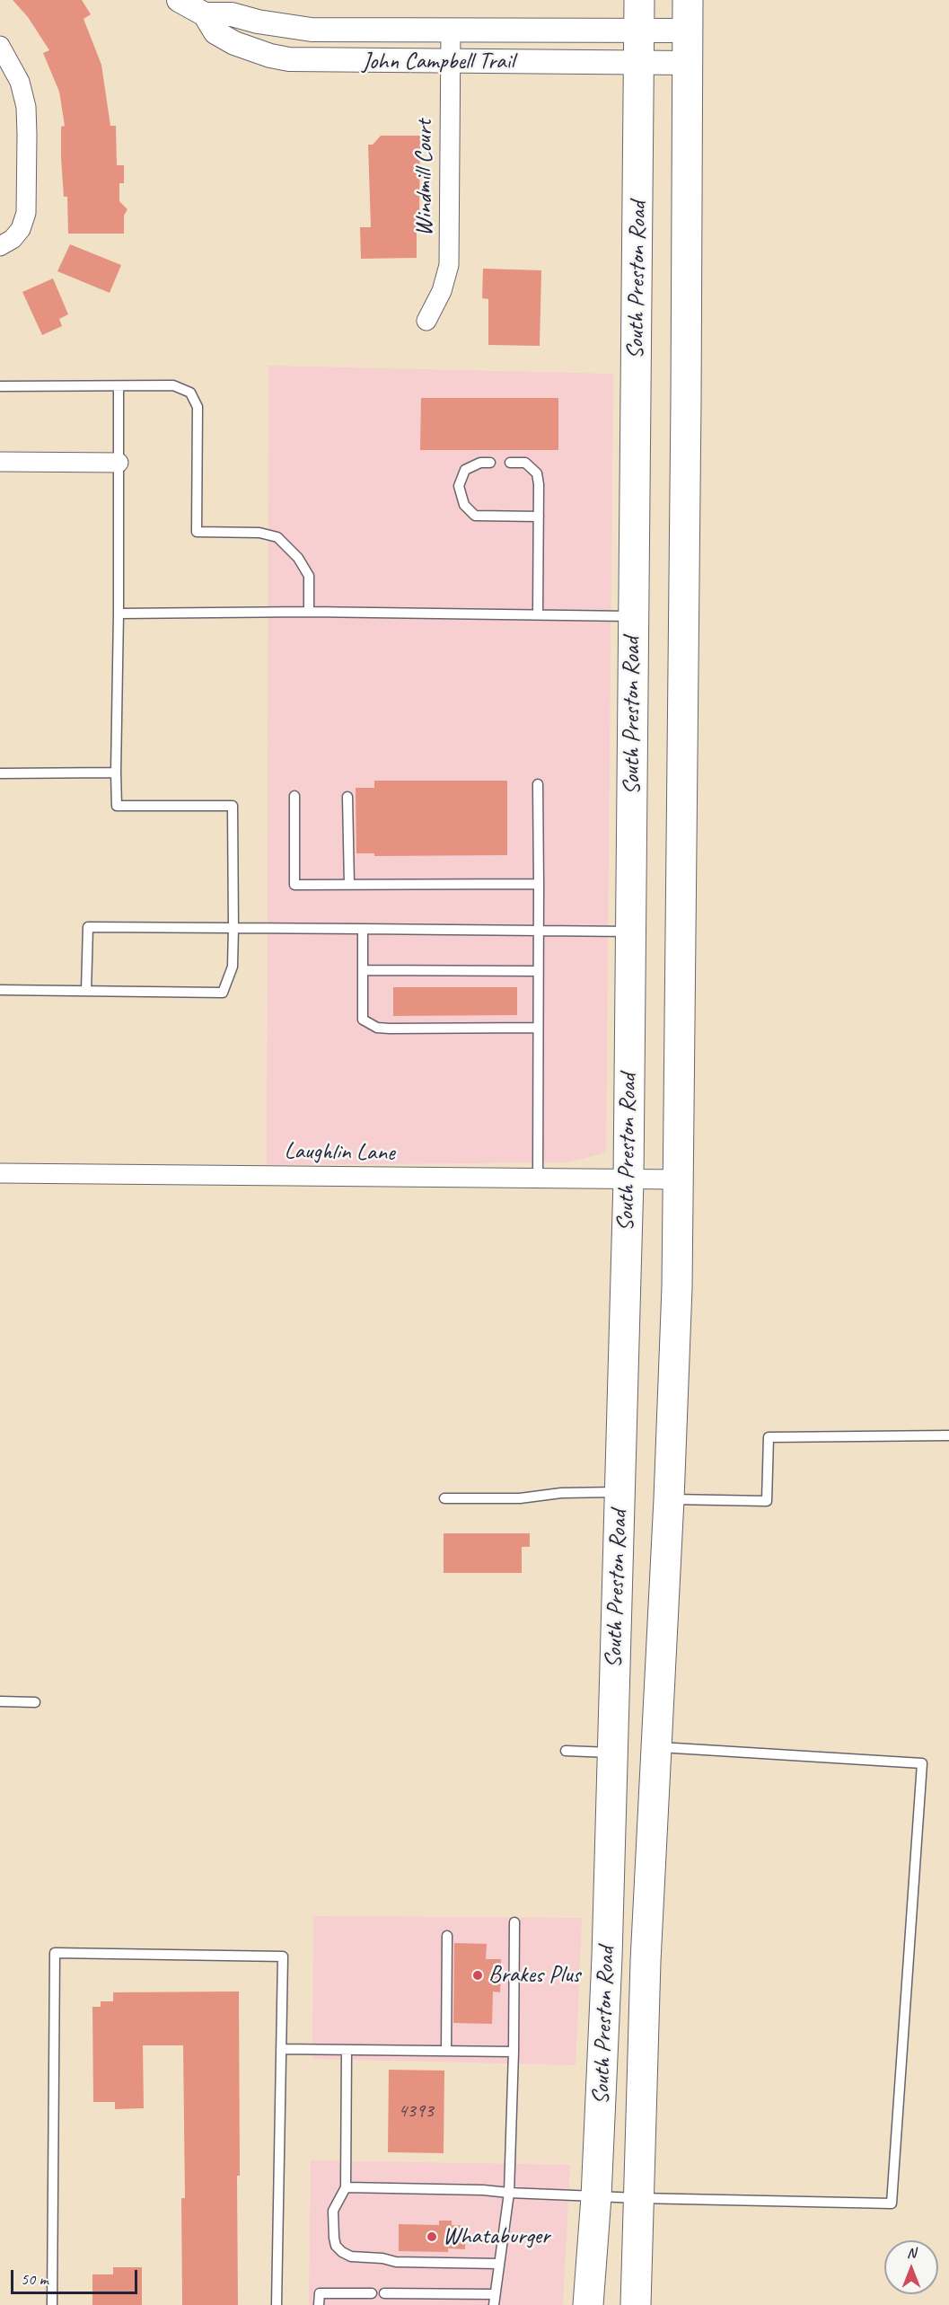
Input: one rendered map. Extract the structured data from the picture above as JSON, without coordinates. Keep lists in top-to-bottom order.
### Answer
{
  "streets": {
    "main road": ["South Preston Road"],
    "street": ["John Campbell Trail", "Windmill Court", "Laughlin Lane"]
  },
  "crossings": [
    ["John Campbell Trail", "Windmill Court"],
    ["John Campbell Trail", "South Preston Road"],
    ["South Preston Road", "Laughlin Lane"]
  ],
  "places": ["Brakes Plus", "Whataburger"],
  "house_numbers": ["4393"],
  "scale_bar": "50 m",
  "north": "top"
}
